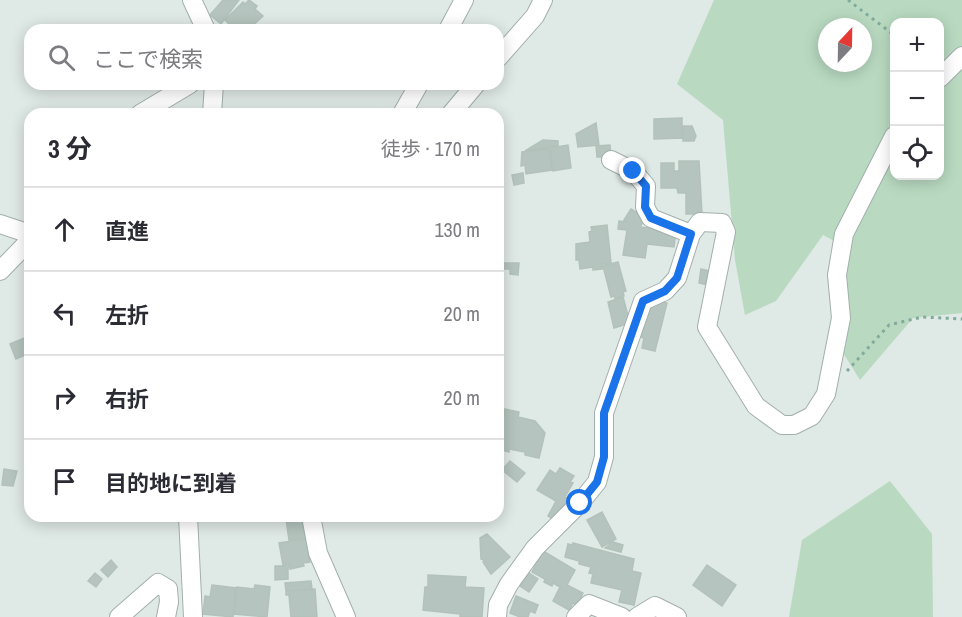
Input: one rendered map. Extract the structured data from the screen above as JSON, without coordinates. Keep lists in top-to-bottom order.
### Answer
{
  "north": "top",
  "page": {
    "map_buttons": ["+", "−"],
    "search": "ここで検索",
    "heading": ["3 分", "徒歩 · 170 m"],
    "list": [
      ["直進", "130 m"],
      ["左折", "20 m"],
      ["右折", "20 m"],
      "目的地に到着"
    ]
  }
}
